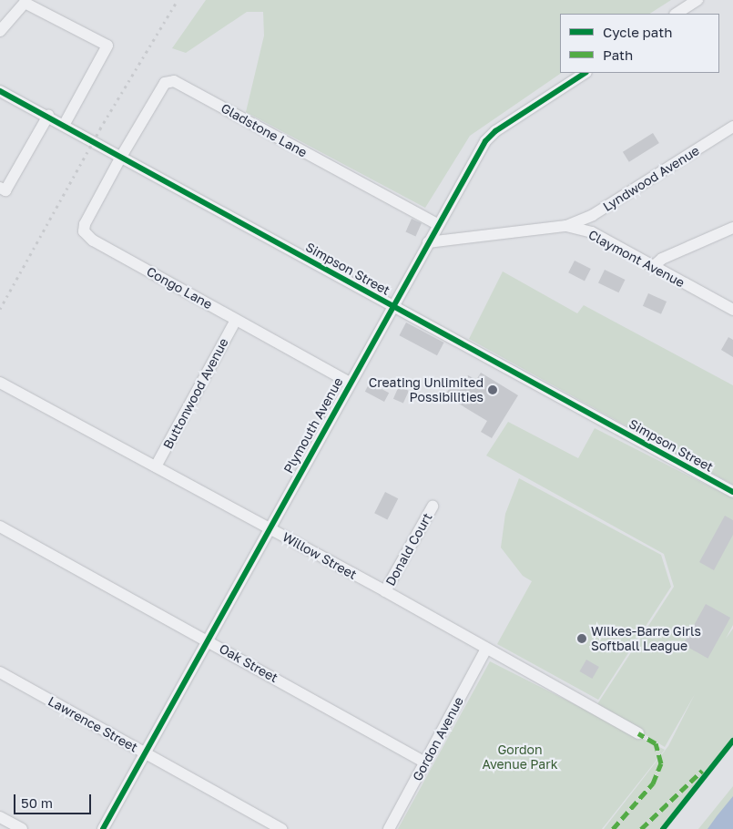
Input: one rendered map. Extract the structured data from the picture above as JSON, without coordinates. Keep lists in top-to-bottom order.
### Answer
{
  "streets": {
    "street": [
      "Gladstone Lane",
      "Lyndwood Avenue",
      "Claymont Avenue",
      "Simpson Street",
      "Congo Lane",
      "Buttonwood Avenue",
      "Plymouth Avenue",
      "Donald Court",
      "Willow Street",
      "Oak Street",
      "Lawrence Street",
      "Gordon Avenue"
    ]
  },
  "crossings": [
    ["Gladstone Lane", "Simpson Street"],
    ["Gladstone Lane", "Congo Lane"],
    ["Gladstone Lane", "Plymouth Avenue"],
    ["Lyndwood Avenue", "Claymont Avenue"],
    ["Claymont Avenue", "Plymouth Avenue"],
    ["Simpson Street", "Congo Lane"],
    ["Simpson Street", "Plymouth Avenue"],
    ["Congo Lane", "Buttonwood Avenue"],
    ["Congo Lane", "Plymouth Avenue"],
    ["Buttonwood Avenue", "Willow Street"],
    ["Plymouth Avenue", "Willow Street"],
    ["Plymouth Avenue", "Oak Street"],
    ["Plymouth Avenue", "Lawrence Street"],
    ["Donald Court", "Willow Street"],
    ["Willow Street", "Gordon Avenue"],
    ["Oak Street", "Gordon Avenue"]
  ],
  "parks": ["Gordon Avenue Park"],
  "places": ["Creating Unlimited Possibilities", "Wilkes-Barre Girls Softball League"],
  "legend": ["Cycle path", "Path"],
  "scale_bar": "50 m"
}
